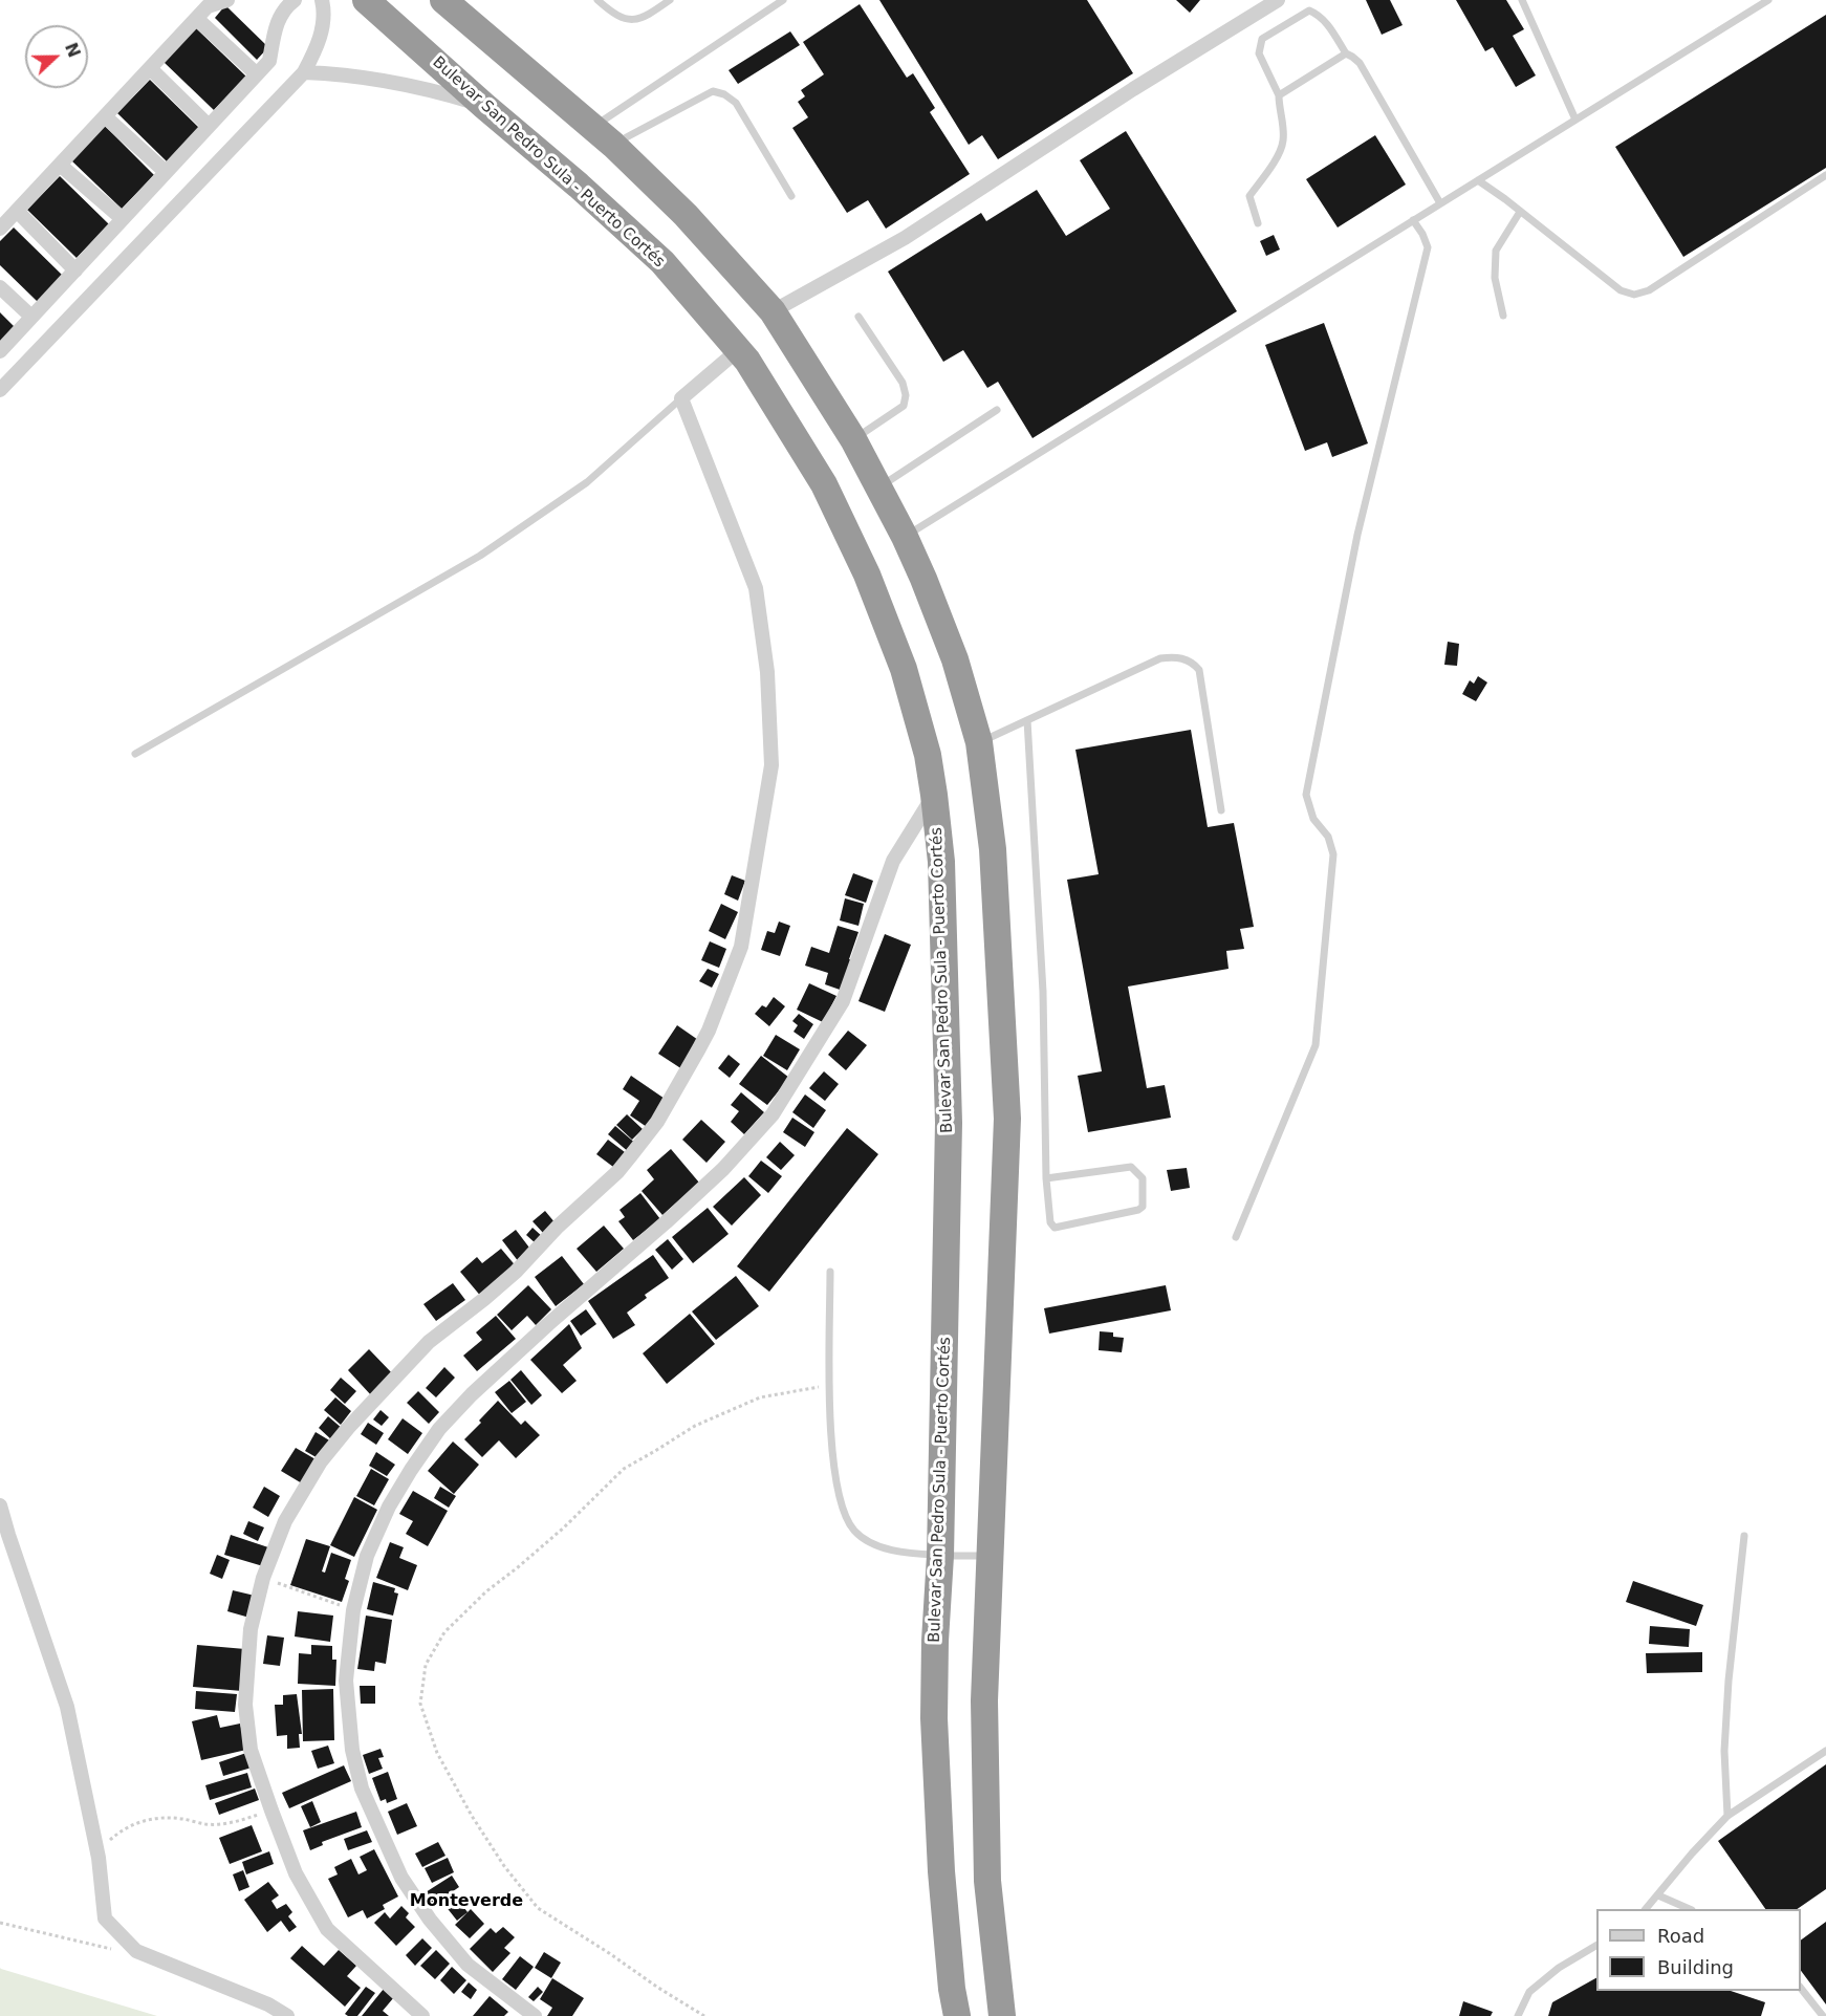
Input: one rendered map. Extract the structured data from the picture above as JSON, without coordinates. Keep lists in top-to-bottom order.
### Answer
{
  "streets": {
    "highway": ["Bulevar San Pedro Sula - Puerto Cortés"]
  },
  "districts": ["Monteverde"],
  "legend": ["Road", "Building"],
  "north": "right"
}
